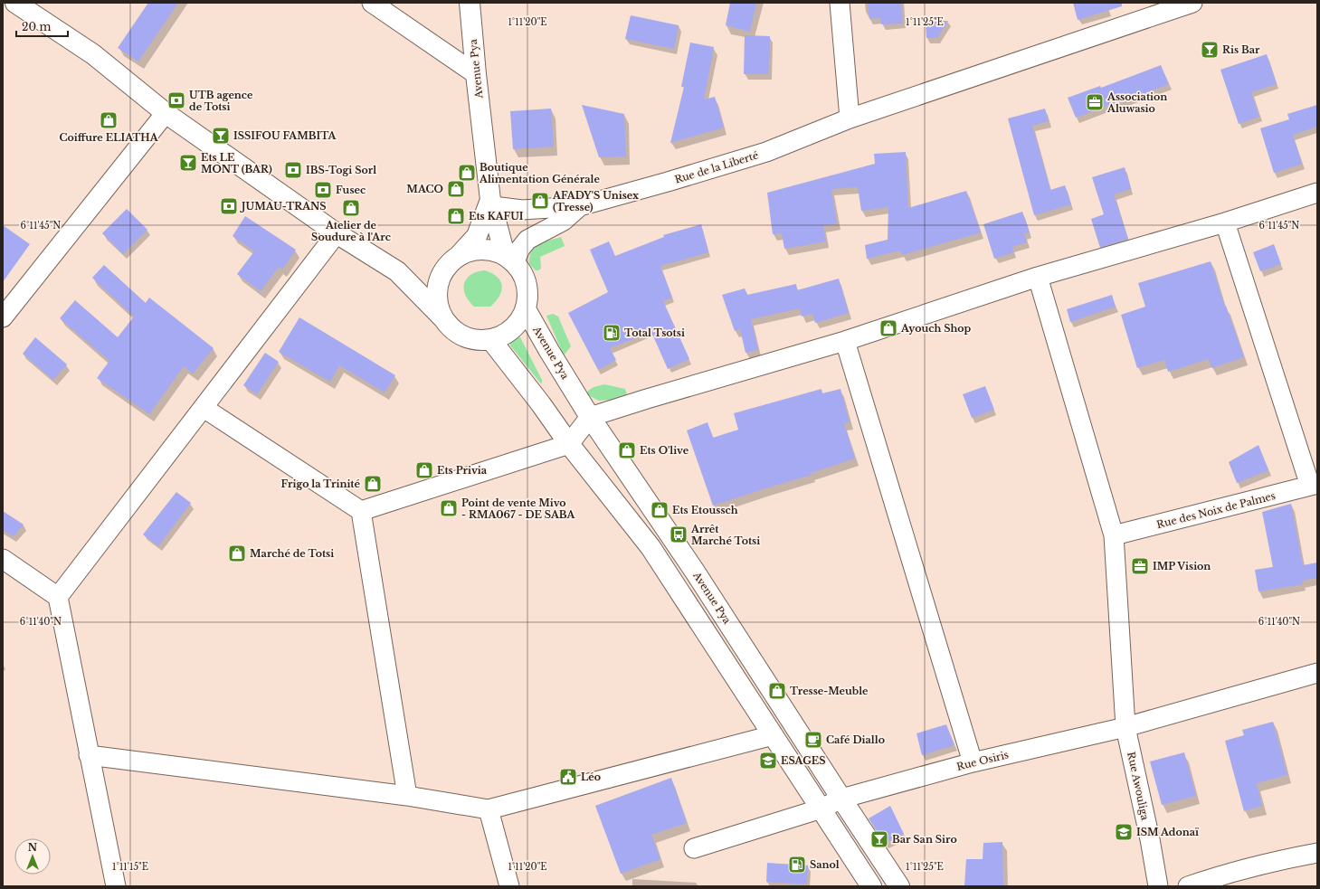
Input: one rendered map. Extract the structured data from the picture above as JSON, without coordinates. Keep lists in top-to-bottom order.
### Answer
{
  "streets": {
    "main road": ["Avenue Pya"],
    "street": [
      "Rue de la Liberté",
      "Rue des Noix de Palmes",
      "Rue Osiris",
      "Rue Awouliga"
    ]
  },
  "crossings": [
    ["Avenue Pya", "Rue Osiris"],
    ["Rue des Noix de Palmes", "Rue Awouliga"],
    ["Rue Osiris", "Rue Awouliga"]
  ],
  "places": {
    "bar": [
      "Ris Bar",
      "ISSIFOU FAMBITA",
      "Ets LE MONT (BAR)",
      "Bar San Siro"
    ],
    "bank": [
      "UTB agence de Totsi",
      "IBS-Togi Sorl",
      "Fusec",
      "JUMAU-TRANS"
    ],
    "office": ["Association Aluwasio", "IMP Vision"],
    "shop": [
      "Coiffure ELIATHA",
      "Boutique Alimentation Générale",
      "MACO",
      "AFADY'S Unisex (Tresse)",
      "Atelier de Soudure à l'Arc",
      "Ets KAFUI",
      "Ayouch Shop",
      "Ets O'live",
      "Ets Privia",
      "Frigo la Trinité",
      "Point de vente Mivo - RMA067 - DE SABA",
      "Ets Etoussch",
      "Marché de Totsi",
      "Tresse-Meuble"
    ],
    "fuel station": ["Total Tsotsi", "Sanol"],
    "bus stop": ["Arrêt Marché Totsi"],
    "cafe": ["Café Diallo"],
    "school or university": ["ESAGES", "ISM Adonaï"],
    "public building": ["Léo"]
  },
  "scale_bar": "20 m",
  "north": "top",
  "coordinates": [
    "1°11'20\"E",
    "1°11'25\"E",
    "6°11'45\"N",
    "6°11'40\"N",
    "1°11'15\"E"
  ]
}
